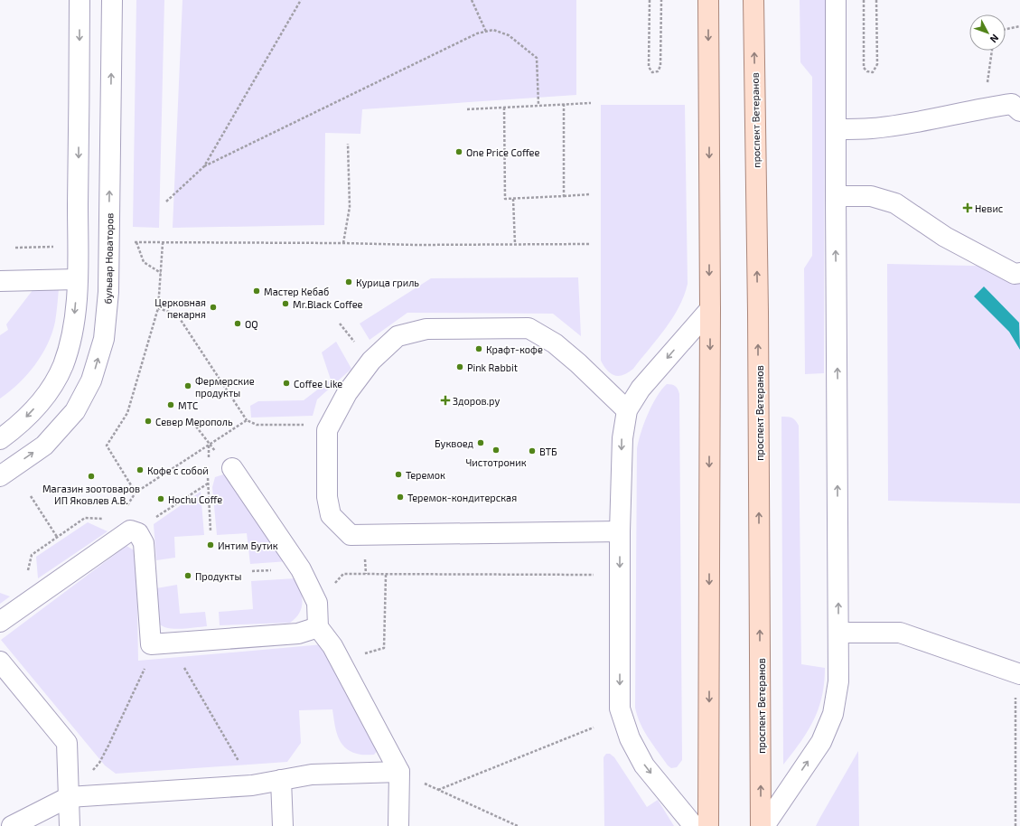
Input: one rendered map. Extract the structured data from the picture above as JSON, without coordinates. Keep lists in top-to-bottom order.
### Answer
{
  "streets": {
    "main road": ["проспект Ветеранов"],
    "street": ["бульвар Новаторов"]
  },
  "places": {
    "other": [
      "One Price Coffee",
      "Курица гриль",
      "Мастер Кебаб",
      "Mr.Black Coffee",
      "Церковная пекарня",
      "OQ",
      "Крафт-кофе",
      "Pink Rabbit",
      "Coffee Like",
      "Фермерские продукты",
      "МТС",
      "Север Мерополь",
      "Буквоед",
      "Чистотроник",
      "ВТБ",
      "Кофе с собой",
      "Теремок",
      "Магазин зоотоваров ИП Яковлев А.В.",
      "Теремок-кондитерская",
      "Hochu Coffe",
      "Интим Бутик",
      "Продукты"
    ],
    "health": ["Невис", "Здоров.ру"]
  },
  "north": "bottom right"
}
